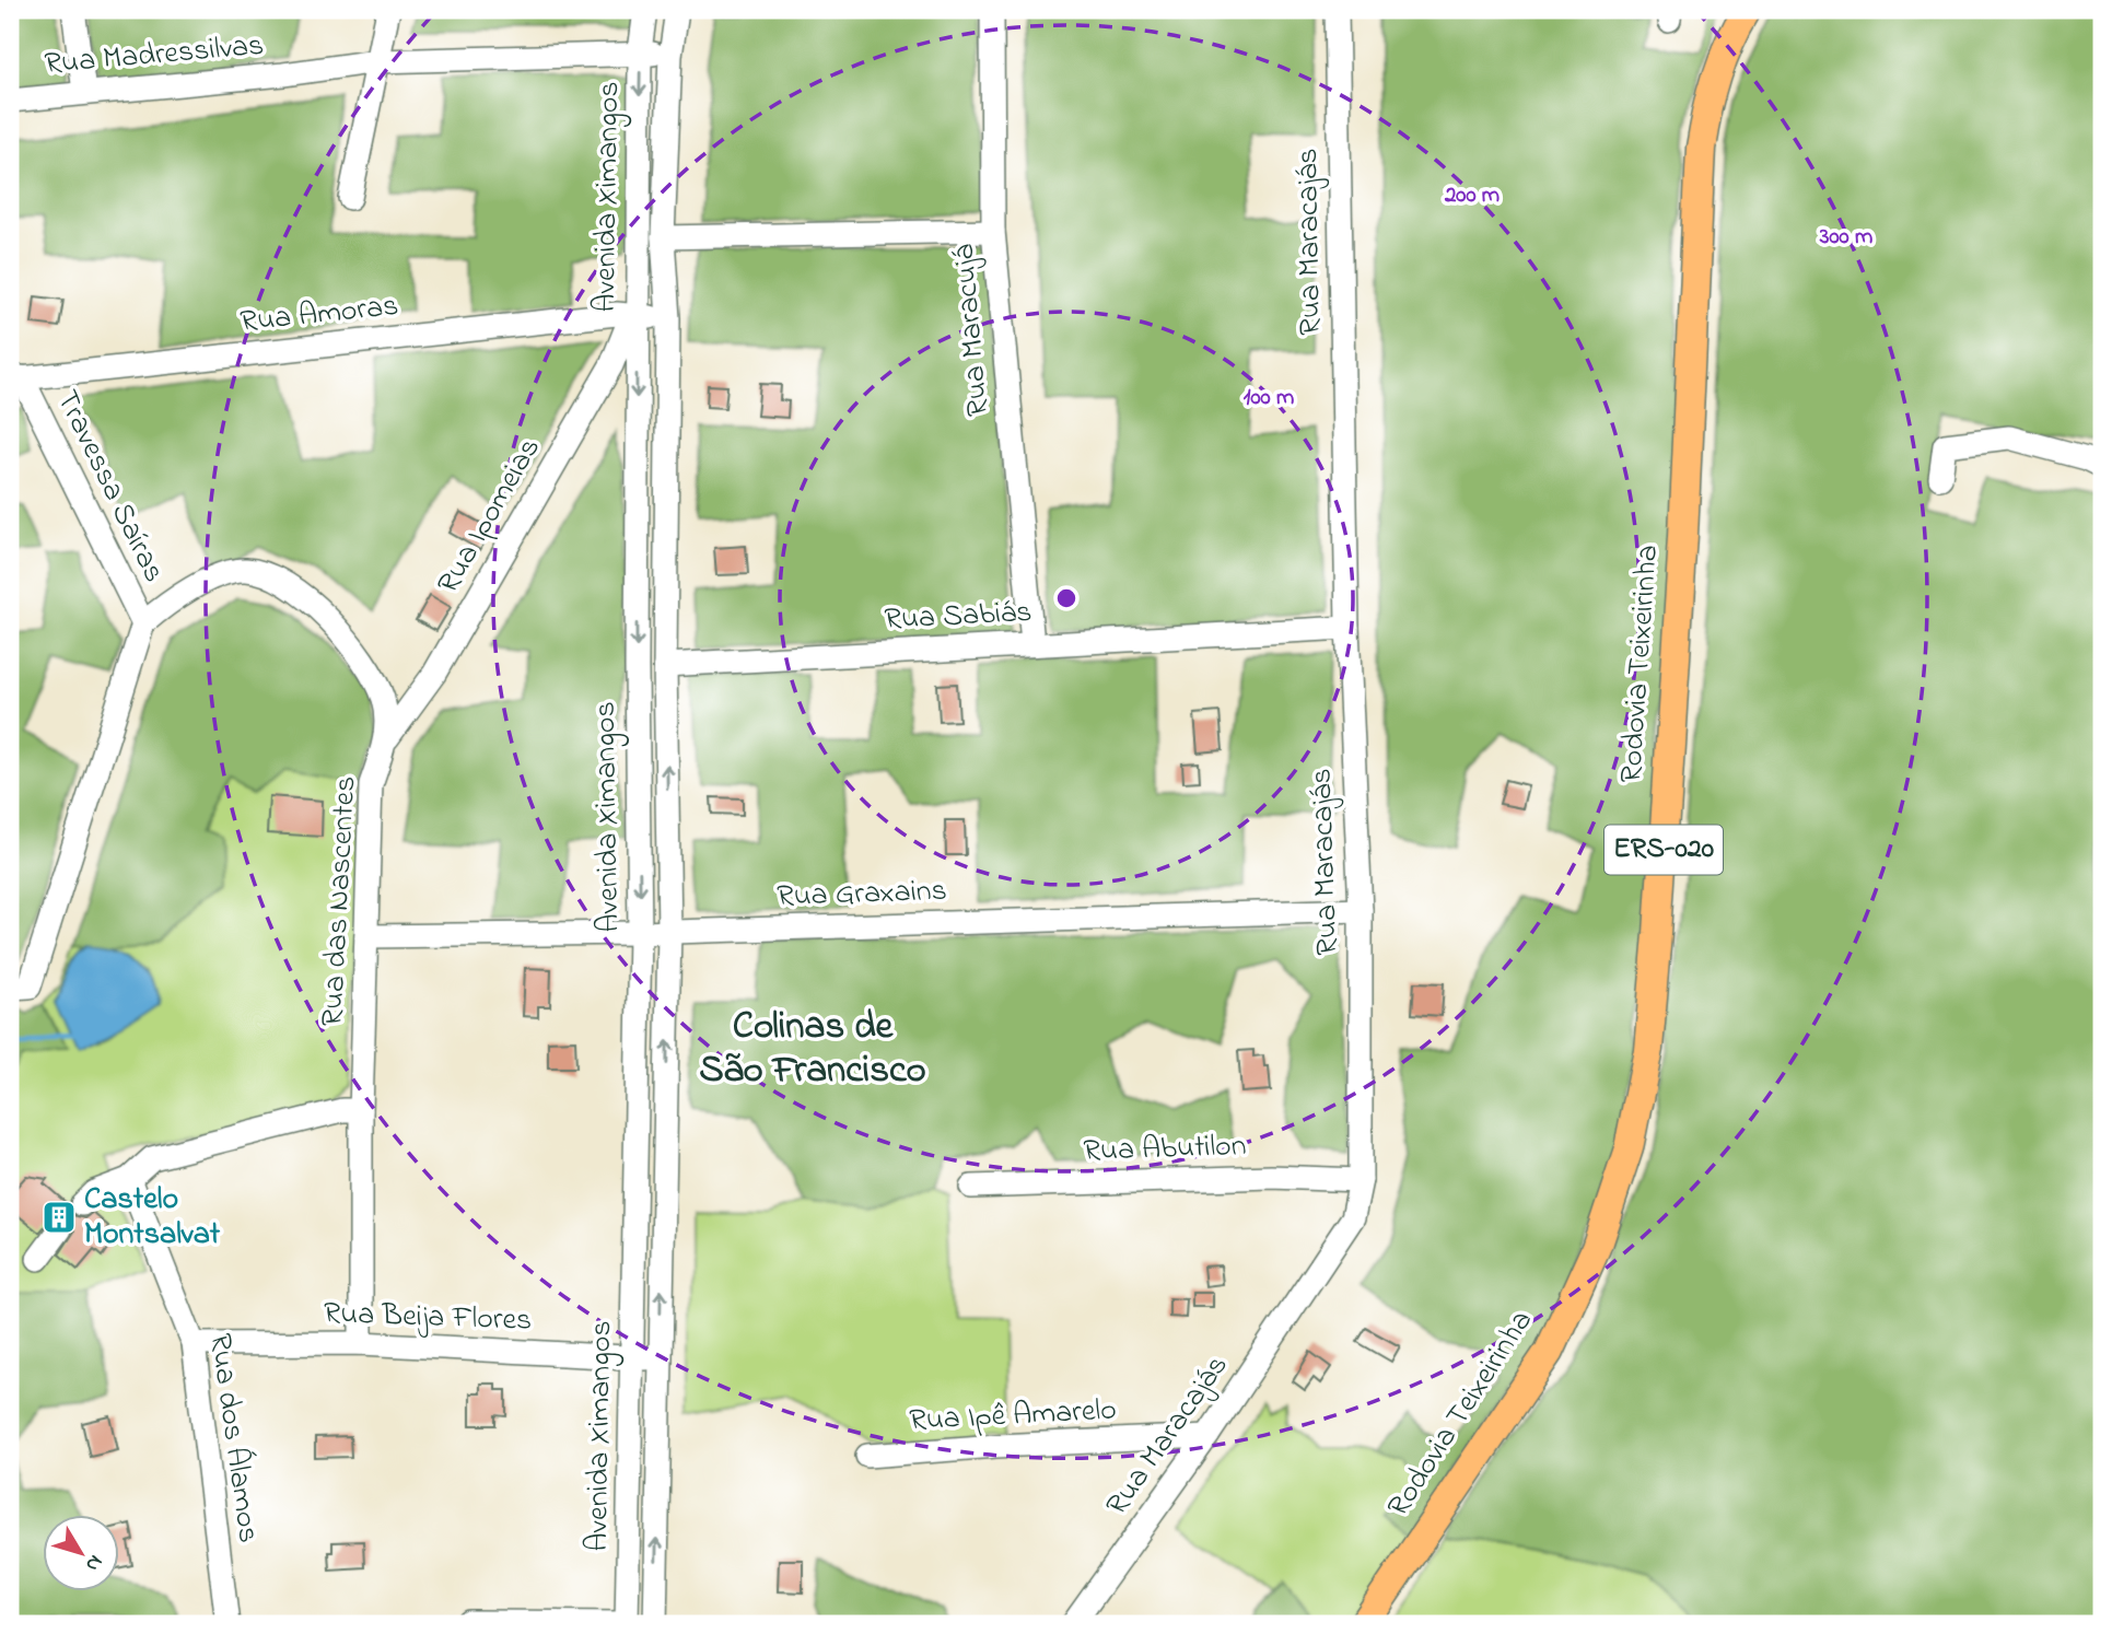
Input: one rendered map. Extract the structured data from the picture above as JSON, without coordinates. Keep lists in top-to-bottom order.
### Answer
{
  "streets": {
    "main road": ["Rodovia Teixeirinha", "ERS-020"],
    "street": [
      "Rua Madressilvas",
      "Avenida Ximangos",
      "Rua Maracajás",
      "Rua Amoras",
      "Rua Maracujá",
      "Travessa Saíras",
      "Rua Ipomeias",
      "Rua Sabiás",
      "Rua Graxains",
      "Rua das Nascentes",
      "Rua Abutilon",
      "Rua Beija Flores",
      "Rua Ipê Amarelo",
      "Rua dos Álamos"
    ]
  },
  "crossings": [
    ["Rua Madressilvas", "Avenida Ximangos"],
    ["Avenida Ximangos", "Rua Amoras"],
    ["Avenida Ximangos", "Rua Ipomeias"],
    ["Avenida Ximangos", "Rua Sabiás"],
    ["Avenida Ximangos", "Rua Graxains"],
    ["Avenida Ximangos", "Rua Beija Flores"],
    ["Rua Maracajás", "Rua Sabiás"],
    ["Rua Maracajás", "Rua Graxains"],
    ["Rua Maracajás", "Rua Abutilon"],
    ["Rua Maracajás", "Rua Ipê Amarelo"],
    ["Rua Amoras", "Travessa Saíras"],
    ["Rua Amoras", "Rua Ipomeias"],
    ["Rua Maracujá", "Rua Sabiás"],
    ["Travessa Saíras", "Rua das Nascentes"],
    ["Rua Ipomeias", "Rua das Nascentes"],
    ["Rua Graxains", "Rua das Nascentes"],
    ["Rua das Nascentes", "Rua Beija Flores"],
    ["Rua Beija Flores", "Rua dos Álamos"]
  ],
  "districts": ["Colinas de São Francisco"],
  "places": {
    "building": ["Castelo Montsalvat"]
  },
  "north": "bottom right",
  "rings": ["200 m", "300 m", "100 m"]
}
